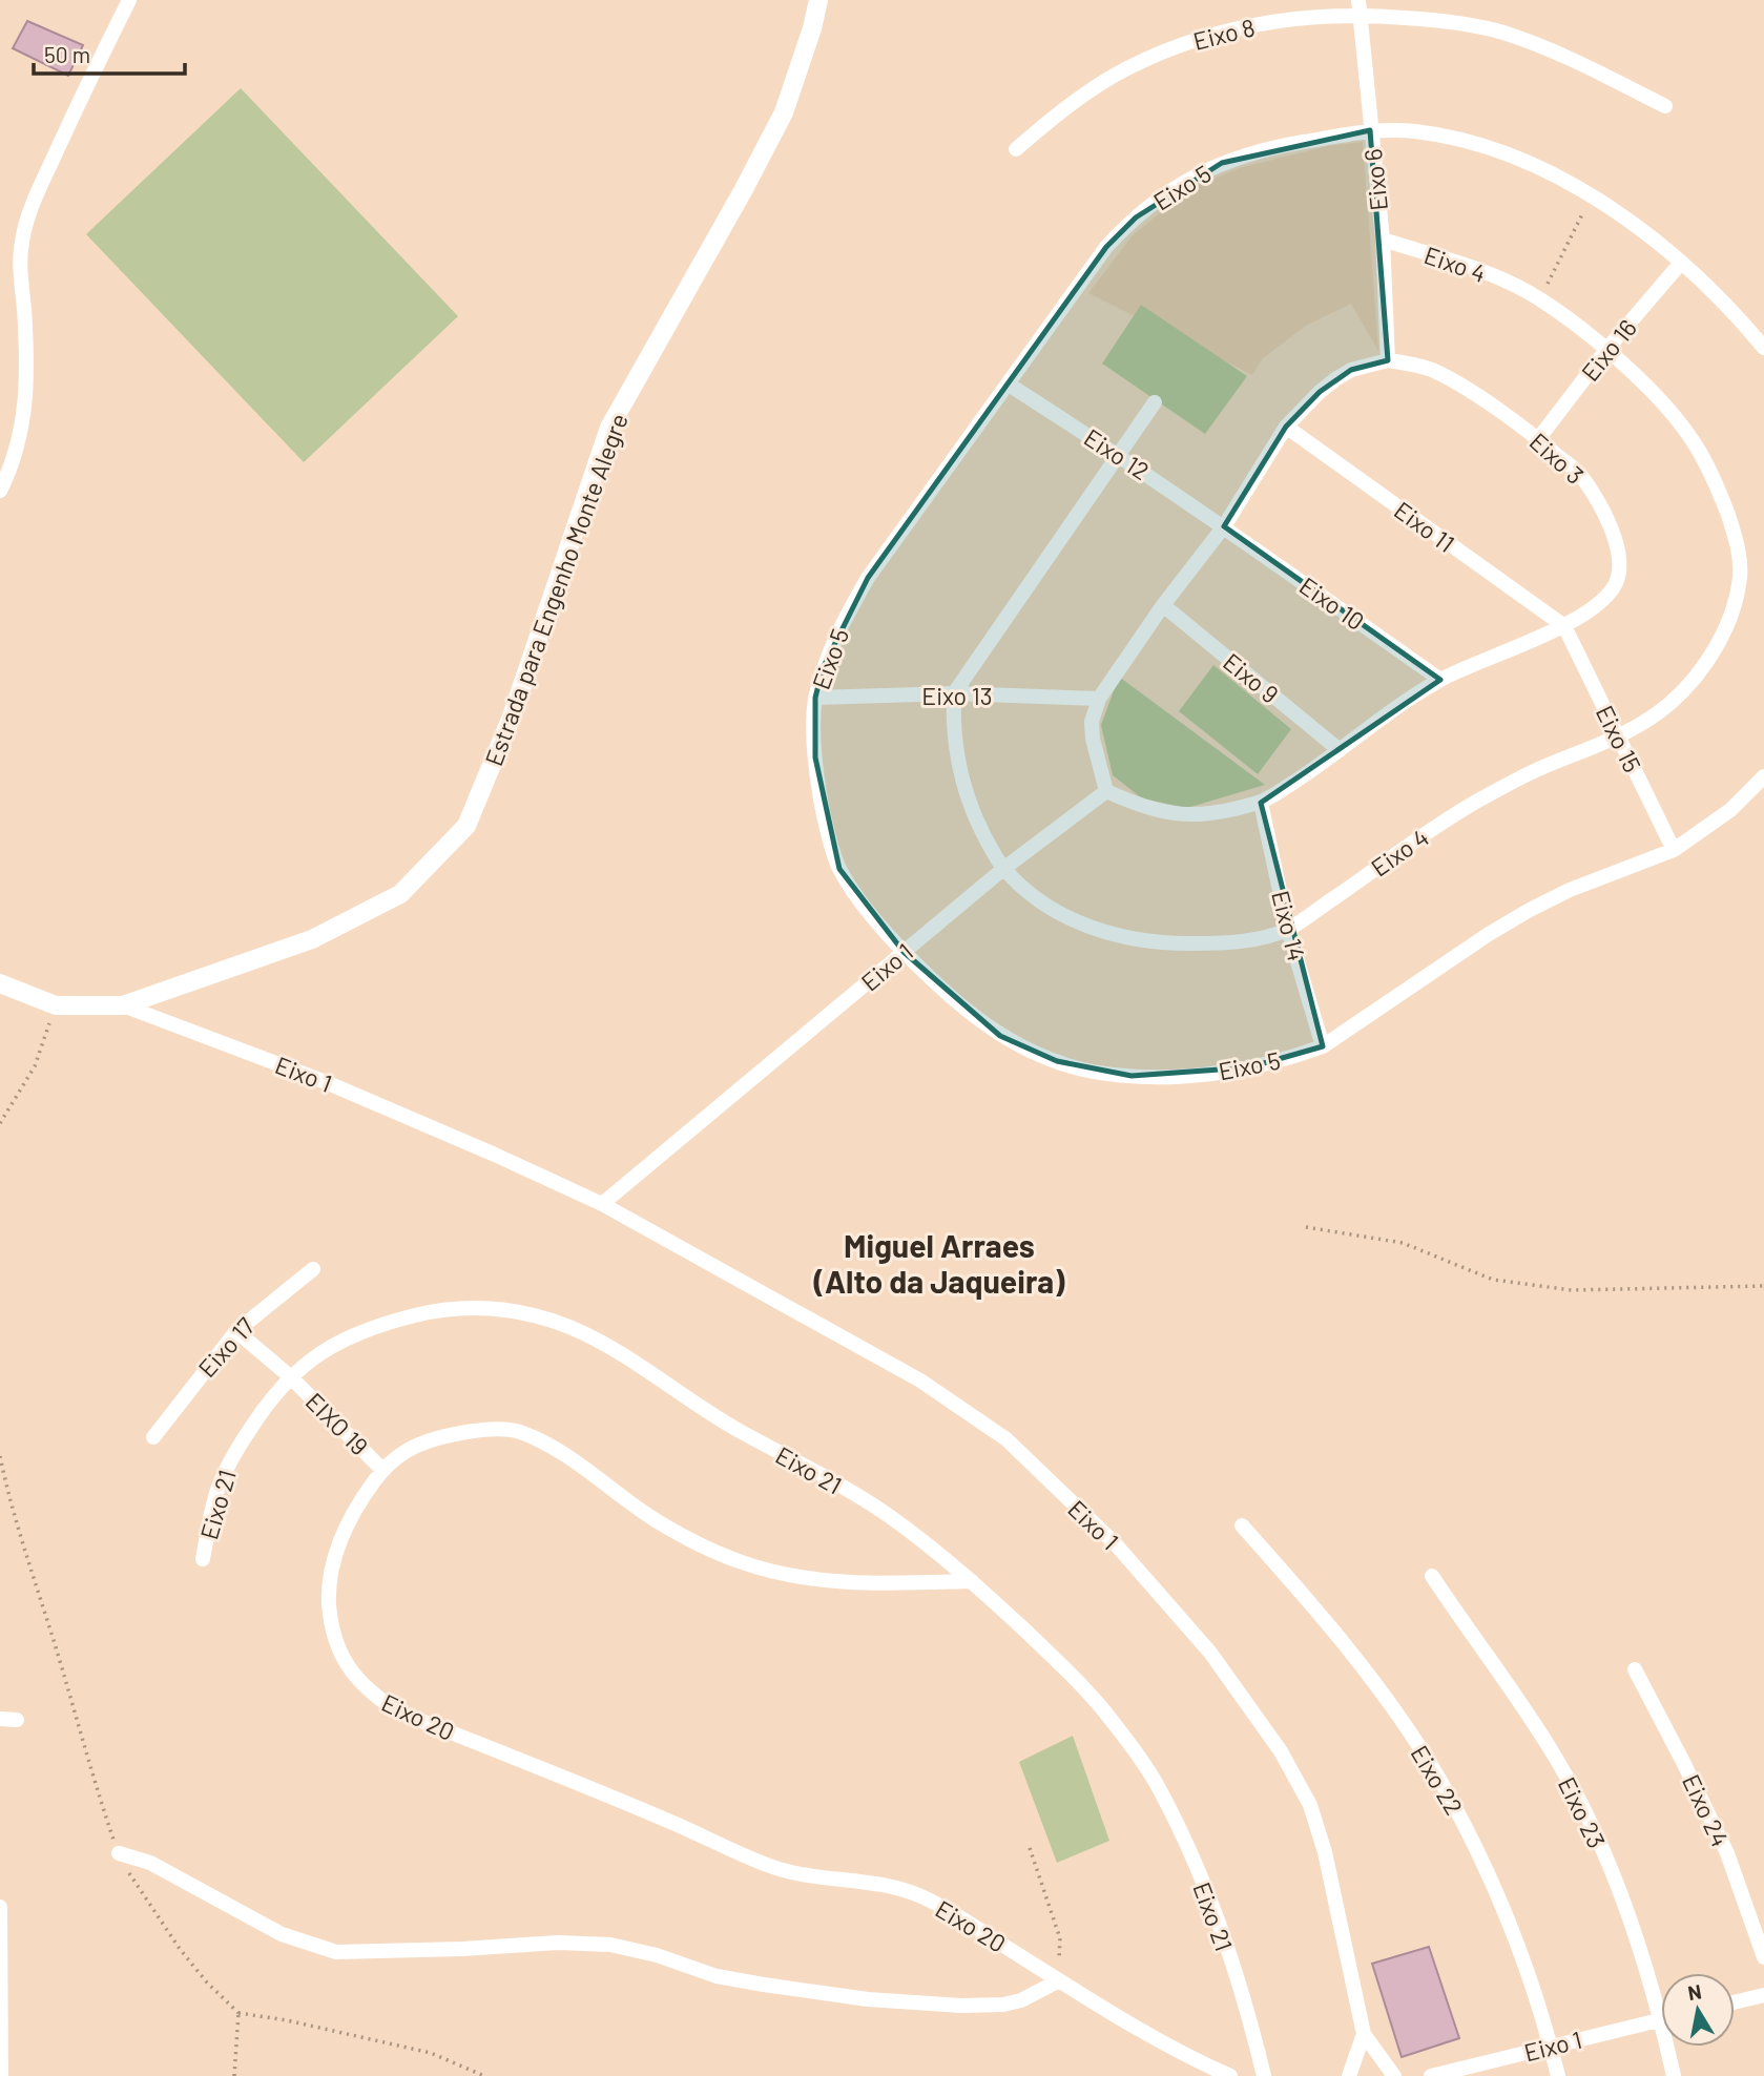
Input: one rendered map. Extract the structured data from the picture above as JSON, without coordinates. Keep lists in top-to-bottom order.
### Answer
{
  "streets": {
    "street": [
      "Eixo 8",
      "Eixo 6",
      "Eixo 5",
      "Eixo 4",
      "Eixo 16",
      "Eixo 12",
      "Eixo 3",
      "Eixo 11",
      "Estrada para Engenho Monte Alegre",
      "Eixo 10",
      "Eixo 9",
      "Eixo 13",
      "Eixo 15",
      "Eixo 14",
      "Eixo 1",
      "Eixo 17",
      "EIXO 19",
      "Eixo 21",
      "Eixo 20",
      "Eixo 22",
      "Eixo 24",
      "Eixo 23"
    ]
  },
  "crossings": [
    ["Eixo 8", "Eixo 6"],
    ["Eixo 6", "Eixo 5"],
    ["Eixo 6", "Eixo 4"],
    ["Eixo 6", "Eixo 3"],
    ["Eixo 5", "Eixo 16"],
    ["Eixo 5", "Eixo 12"],
    ["Eixo 5", "Eixo 13"],
    ["Eixo 5", "Eixo 15"],
    ["Eixo 5", "Eixo 14"],
    ["Eixo 5", "Eixo 1"],
    ["Eixo 4", "Eixo 16"],
    ["Eixo 4", "Eixo 13"],
    ["Eixo 4", "Eixo 15"],
    ["Eixo 4", "Eixo 14"],
    ["Eixo 4", "Eixo 1"],
    ["Eixo 16", "Eixo 3"],
    ["Eixo 12", "Eixo 3"],
    ["Eixo 12", "Eixo 10"],
    ["Eixo 3", "Eixo 11"],
    ["Eixo 3", "Eixo 10"],
    ["Eixo 3", "Eixo 9"],
    ["Eixo 3", "Eixo 13"],
    ["Eixo 3", "Eixo 15"],
    ["Eixo 3", "Eixo 14"],
    ["Eixo 3", "Eixo 1"],
    ["Eixo 11", "Eixo 15"],
    ["Estrada para Engenho Monte Alegre", "Eixo 1"],
    ["Eixo 1", "Eixo 22"],
    ["Eixo 17", "EIXO 19"],
    ["EIXO 19", "Eixo 21"],
    ["EIXO 19", "Eixo 20"],
    ["Eixo 21", "Eixo 20"]
  ],
  "districts": ["Miguel Arraes (Alto da Jaqueira)"],
  "scale_bar": "50 m",
  "north": "top"
}
